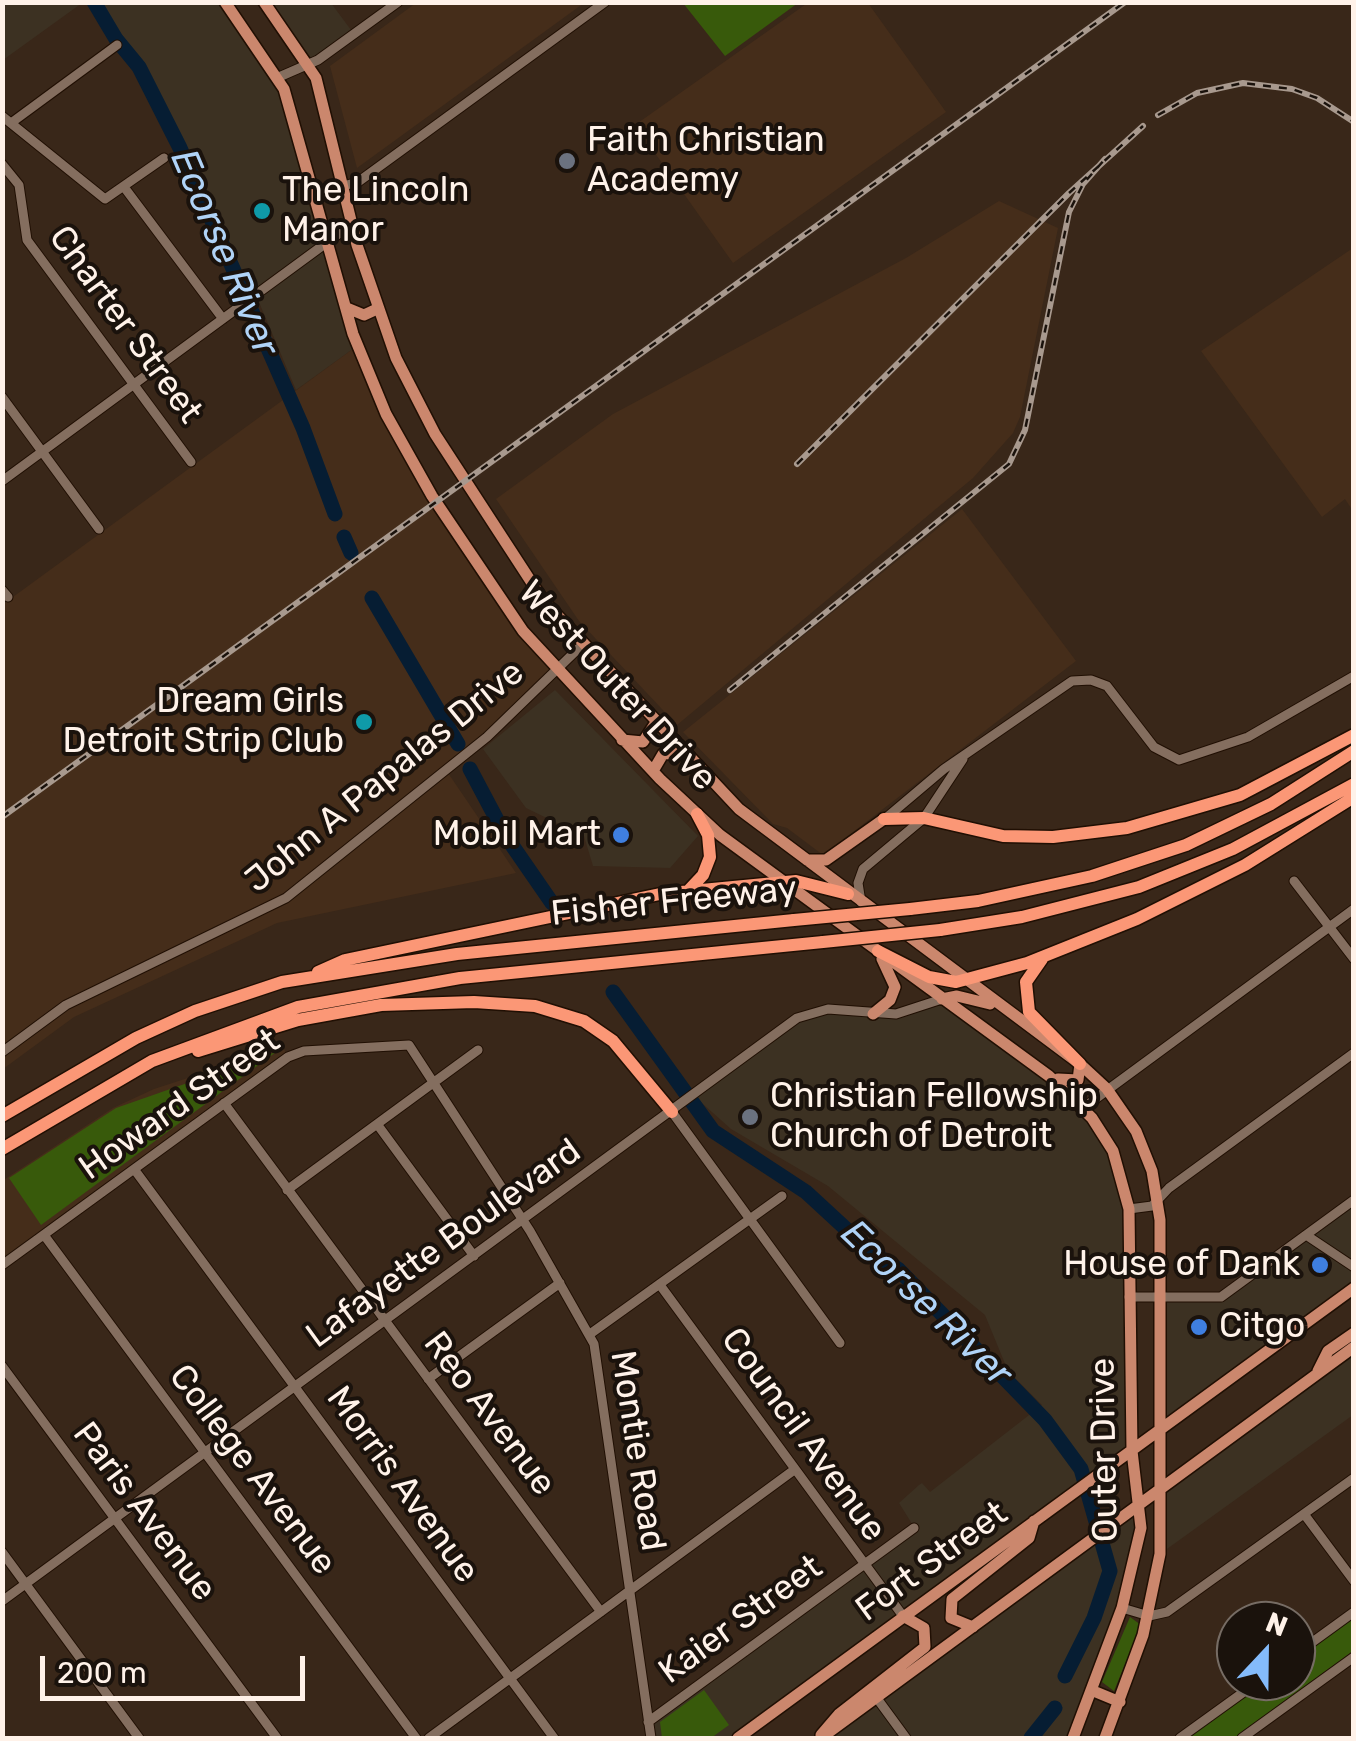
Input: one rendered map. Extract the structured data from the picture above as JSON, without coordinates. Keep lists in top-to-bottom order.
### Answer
{
  "streets": {
    "highway": ["Fisher Freeway"],
    "main road": ["West Outer Drive", "Outer Drive", "Fort Street"],
    "street": [
      "Charter Street",
      "John A Papalas Drive",
      "Howard Street",
      "Lafayette Boulevard",
      "Reo Avenue",
      "Council Avenue",
      "Montie Road",
      "College Avenue",
      "Morris Avenue",
      "Paris Avenue",
      "Kaier Street"
    ]
  },
  "crossings": [
    ["West Outer Drive", "John A Papalas Drive"],
    ["West Outer Drive", "Lafayette Boulevard"],
    ["West Outer Drive", "Outer Drive"],
    ["West Outer Drive", "Fort Street"],
    ["Howard Street", "Reo Avenue"],
    ["Howard Street", "Montie Road"],
    ["Howard Street", "College Avenue"],
    ["Howard Street", "Morris Avenue"],
    ["Lafayette Boulevard", "Reo Avenue"],
    ["Lafayette Boulevard", "Montie Road"],
    ["Lafayette Boulevard", "College Avenue"],
    ["Lafayette Boulevard", "Morris Avenue"],
    ["Lafayette Boulevard", "Paris Avenue"],
    ["Council Avenue", "Fort Street"],
    ["Council Avenue", "Kaier Street"],
    ["Outer Drive", "Fort Street"],
    ["Montie Road", "Kaier Street"]
  ],
  "water": ["Ecorse River"],
  "places": [
    "Faith Christian Academy",
    "The Lincoln Manor",
    "Dream Girls Detroit Strip Club",
    "Mobil Mart",
    "Christian Fellowship Church of Detroit",
    "House of Dank",
    "Citgo"
  ],
  "scale_bar": "200 m",
  "north": "top"
}
